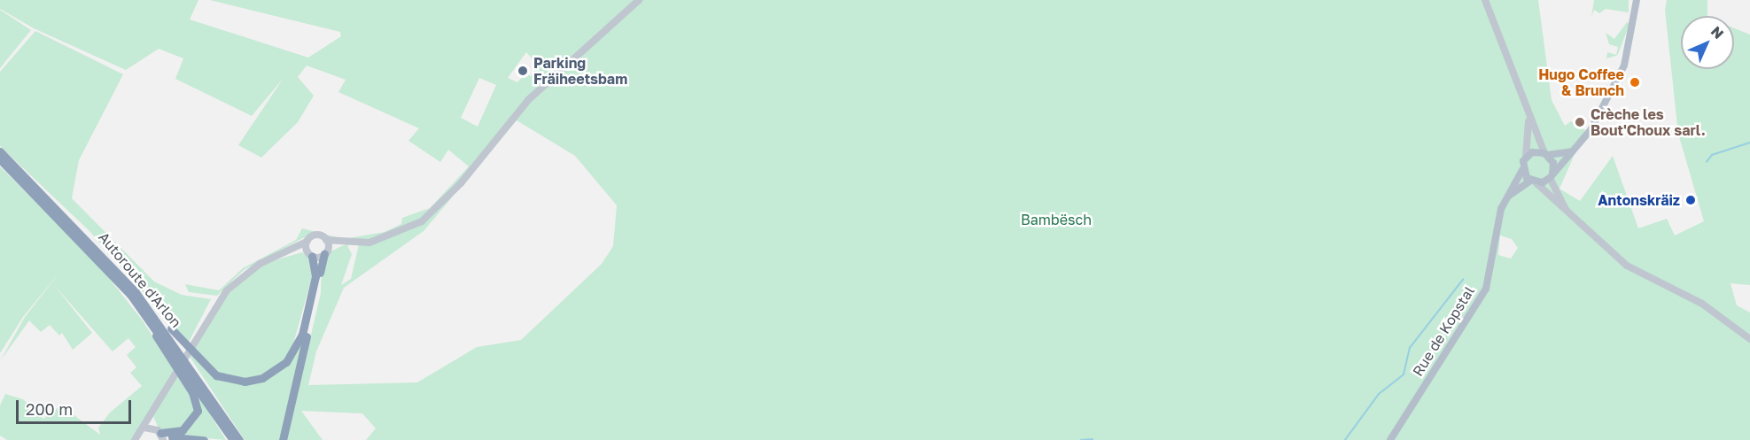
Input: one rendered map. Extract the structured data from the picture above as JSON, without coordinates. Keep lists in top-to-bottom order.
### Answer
{
  "streets": {
    "highway": ["Autoroute d'Arlon"],
    "main road": ["Rue de Kopstal"]
  },
  "parks": ["Bambësch"],
  "places": [
    "Parking Fräiheetsbam",
    "Hugo Coffee & Brunch",
    "Crèche les Bout'Choux sarl.",
    "Antonskräiz"
  ],
  "scale_bar": "200 m",
  "north": "top right"
}
